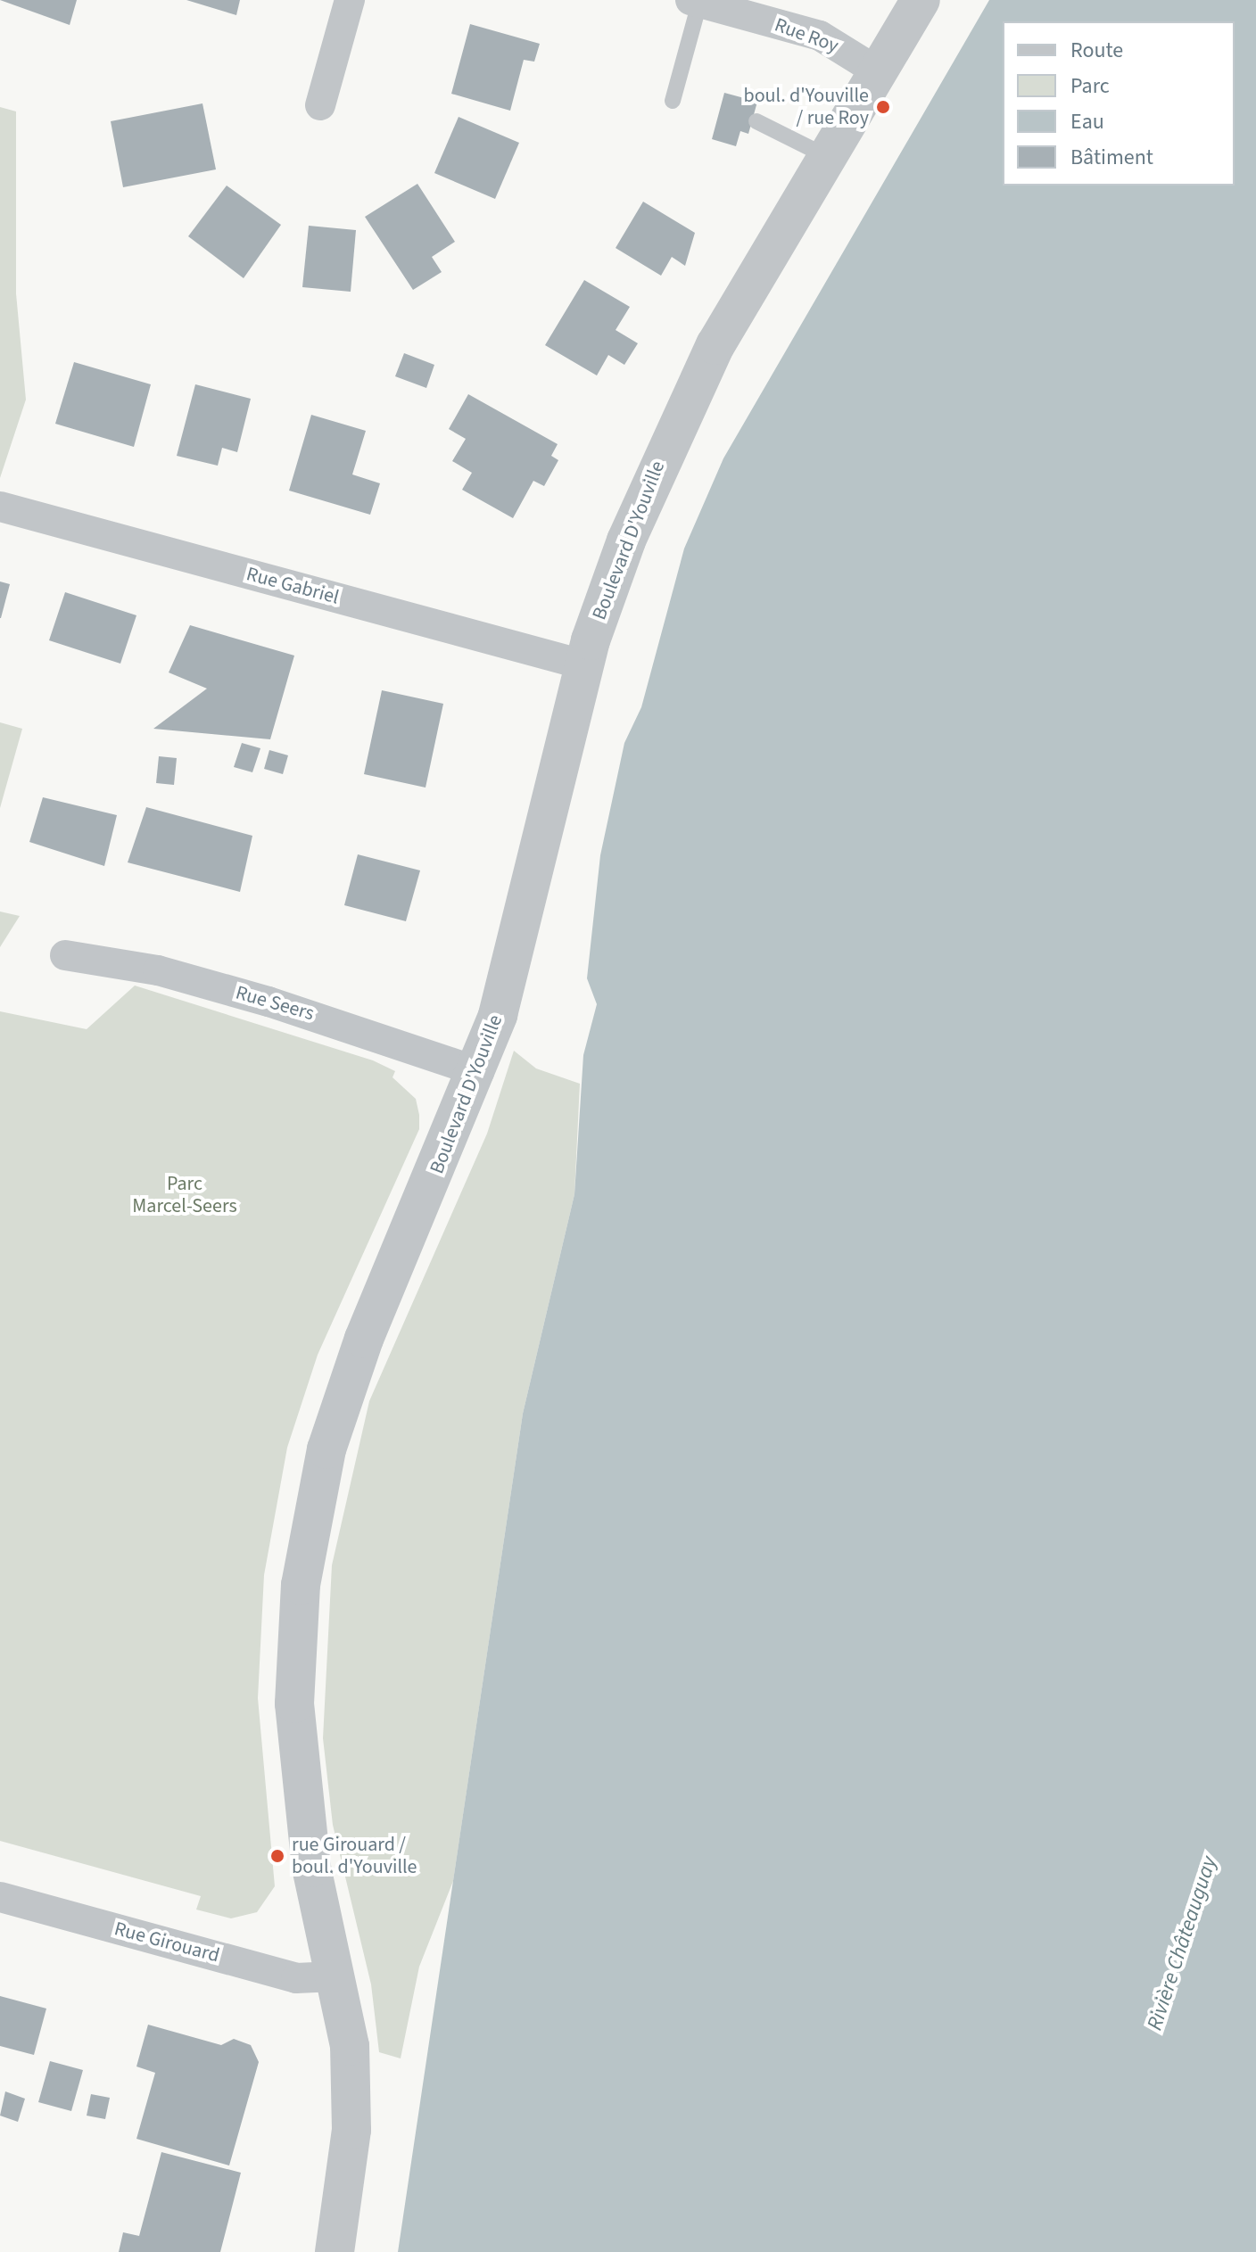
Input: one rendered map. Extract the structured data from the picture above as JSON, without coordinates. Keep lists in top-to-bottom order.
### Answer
{
  "streets": {
    "street": [
      "Rue Roy",
      "Boulevard D'Youville",
      "Rue Gabriel",
      "Rue Seers",
      "Rue Girouard"
    ]
  },
  "crossings": [
    ["Rue Roy", "Boulevard D'Youville"],
    ["Boulevard D'Youville", "Rue Gabriel"],
    ["Boulevard D'Youville", "Rue Seers"],
    ["Boulevard D'Youville", "Rue Girouard"]
  ],
  "water": ["Rivière Châteauguay"],
  "parks": ["Parc Marcel-Seers"],
  "places": ["boul. d'Youville / rue Roy", "rue Girouard / boul. d'Youville"],
  "legend": [
    "Route",
    "Parc",
    "Eau",
    "Bâtiment"
  ]
}
